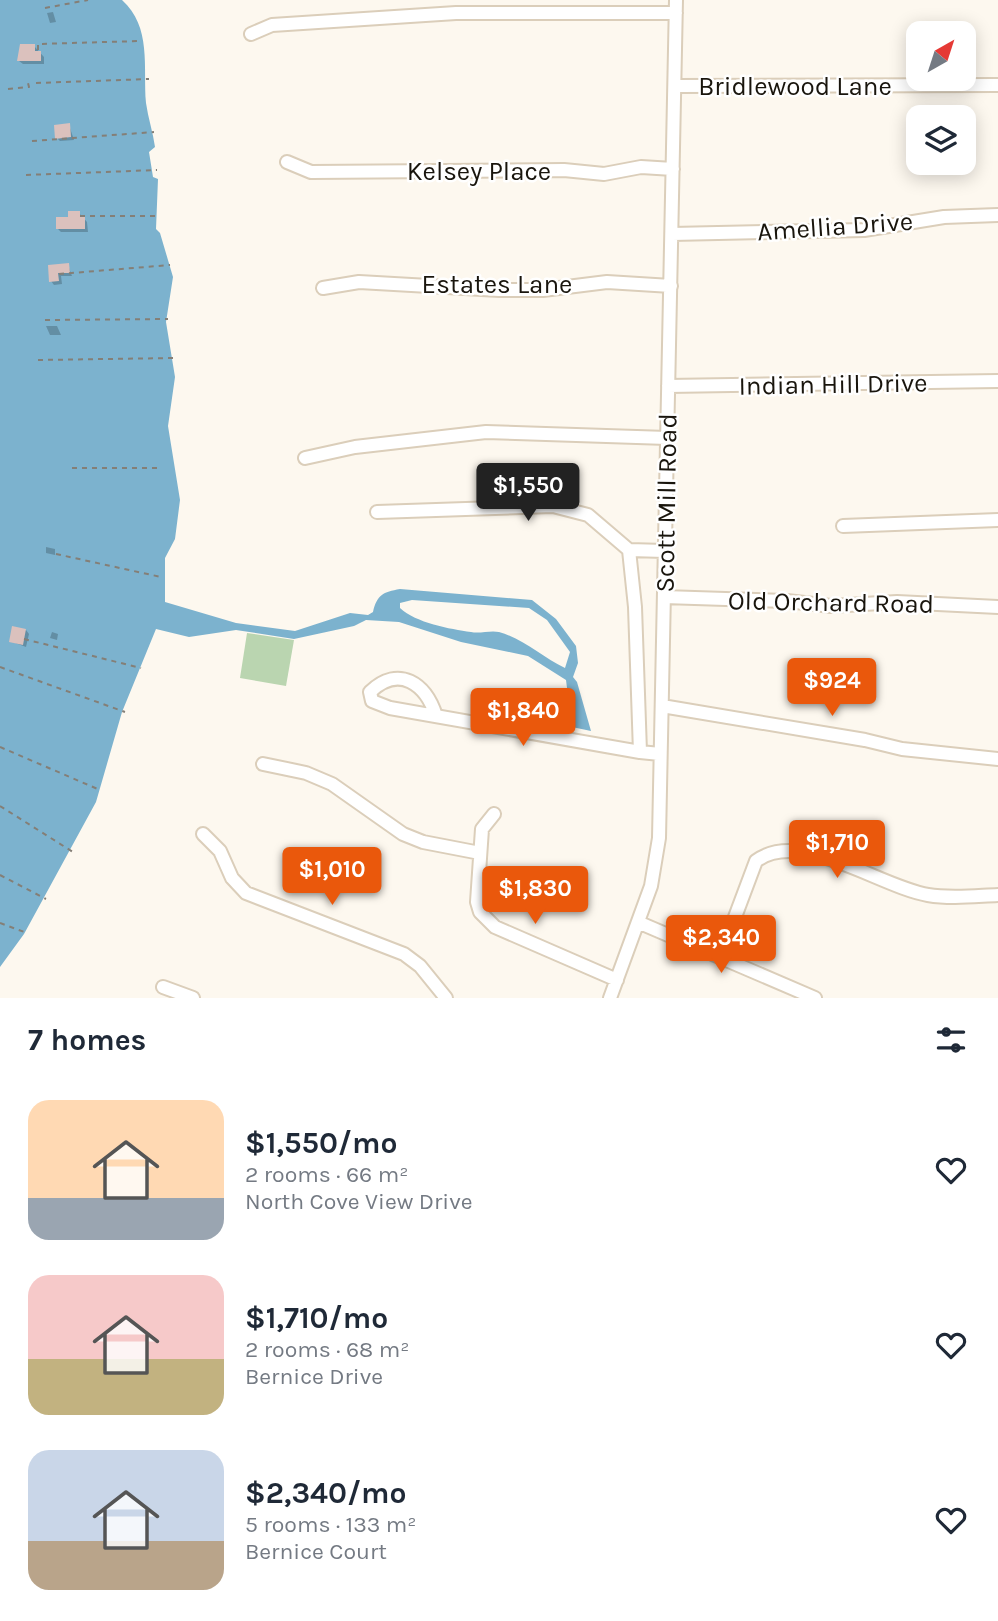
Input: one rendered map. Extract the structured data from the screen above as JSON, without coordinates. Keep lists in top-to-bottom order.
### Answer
{
  "streets": {
    "street": [
      "Bridlewood Lane",
      "Kelsey Place",
      "Amellia Drive",
      "Estates Lane",
      "Indian Hill Drive",
      "Scott Mill Road",
      "Old Orchard Road"
    ]
  },
  "crossings": [
    ["Bridlewood Lane", "Scott Mill Road"],
    ["Kelsey Place", "Scott Mill Road"],
    ["Amellia Drive", "Scott Mill Road"],
    ["Estates Lane", "Scott Mill Road"],
    ["Indian Hill Drive", "Scott Mill Road"],
    ["Scott Mill Road", "Old Orchard Road"]
  ],
  "north": "top right",
  "page": {
    "price": [
      "$1,550",
      "$924",
      "$1,840",
      "$1,710",
      "$1,010",
      "$1,830",
      "$2,340"
    ],
    "heading": "7 homes",
    "list": [
      {
        "name": "$1,550/mo",
        "note": "2 rooms · 66 m² · North Cove View Drive"
      },
      {
        "name": "$1,710/mo",
        "note": "2 rooms · 68 m² · Bernice Drive"
      },
      {
        "name": "$2,340/mo",
        "note": "5 rooms · 133 m² · Bernice Court"
      }
    ]
  }
}
